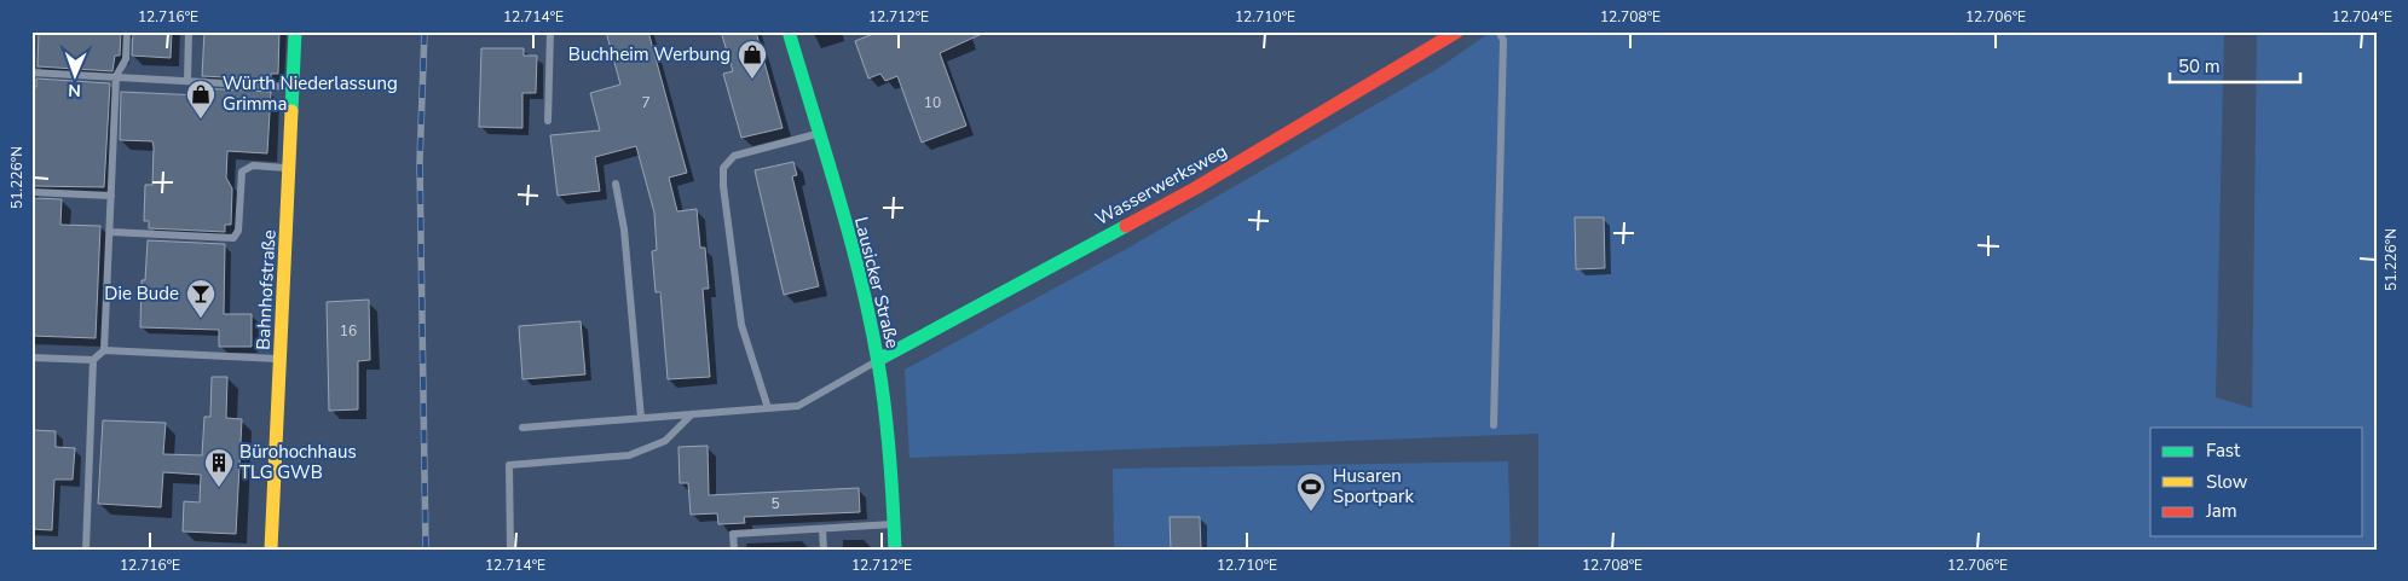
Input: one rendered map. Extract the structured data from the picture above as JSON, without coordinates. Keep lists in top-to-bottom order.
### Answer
{
  "streets": {
    "street": ["Wasserwerksweg", "Lausicker Straße", "Bahnhofstraße"]
  },
  "crossings": [
    ["Wasserwerksweg", "Lausicker Straße"]
  ],
  "places": {
    "shop": ["Buchheim Werbung", "Würth Niederlassung Grimma"],
    "bar": ["Die Bude"],
    "building": ["Bürohochhaus TLG GWB"],
    "sports": ["Husaren Sportpark"]
  },
  "house_numbers": [
    "7",
    "10",
    "16",
    "5"
  ],
  "legend": ["Fast", "Slow", "Jam"],
  "scale_bar": "50 m",
  "north": "bottom",
  "coordinates": [
    "12.716°E",
    "12.714°E",
    "12.712°E",
    "12.710°E",
    "12.708°E",
    "12.706°E",
    "12.704°E",
    "51.226°N"
  ]
}
